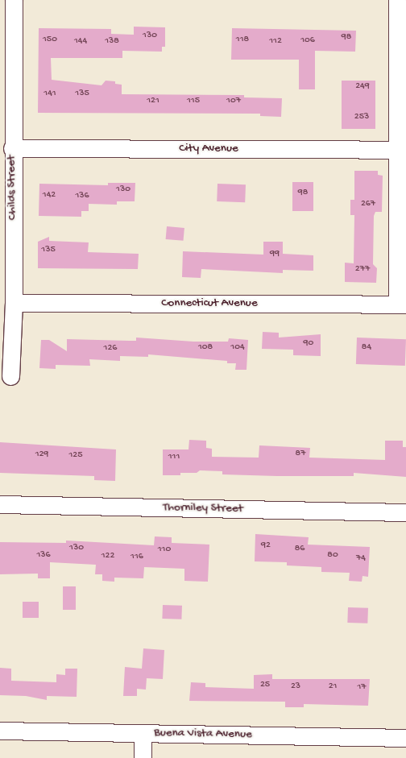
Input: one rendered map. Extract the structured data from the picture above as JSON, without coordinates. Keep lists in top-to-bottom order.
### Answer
{
  "streets": {
    "street": [
      "City Avenue",
      "Childs Street",
      "Connecticut Avenue",
      "Thorniley Street",
      "Buena Vista Avenue"
    ]
  },
  "crossings": [
    ["City Avenue", "Childs Street"],
    ["Childs Street", "Connecticut Avenue"]
  ],
  "house_numbers": [
    "130",
    "98",
    "150",
    "118",
    "106",
    "144",
    "138",
    "112",
    "249",
    "141",
    "135",
    "121",
    "115",
    "107",
    "253",
    "130",
    "98",
    "142",
    "136",
    "267",
    "135",
    "99",
    "277",
    "90",
    "108",
    "104",
    "84",
    "126",
    "87",
    "129",
    "125",
    "111",
    "92",
    "130",
    "86",
    "110",
    "136",
    "80",
    "122",
    "116",
    "74",
    "25",
    "23",
    "21",
    "17"
  ]
}
